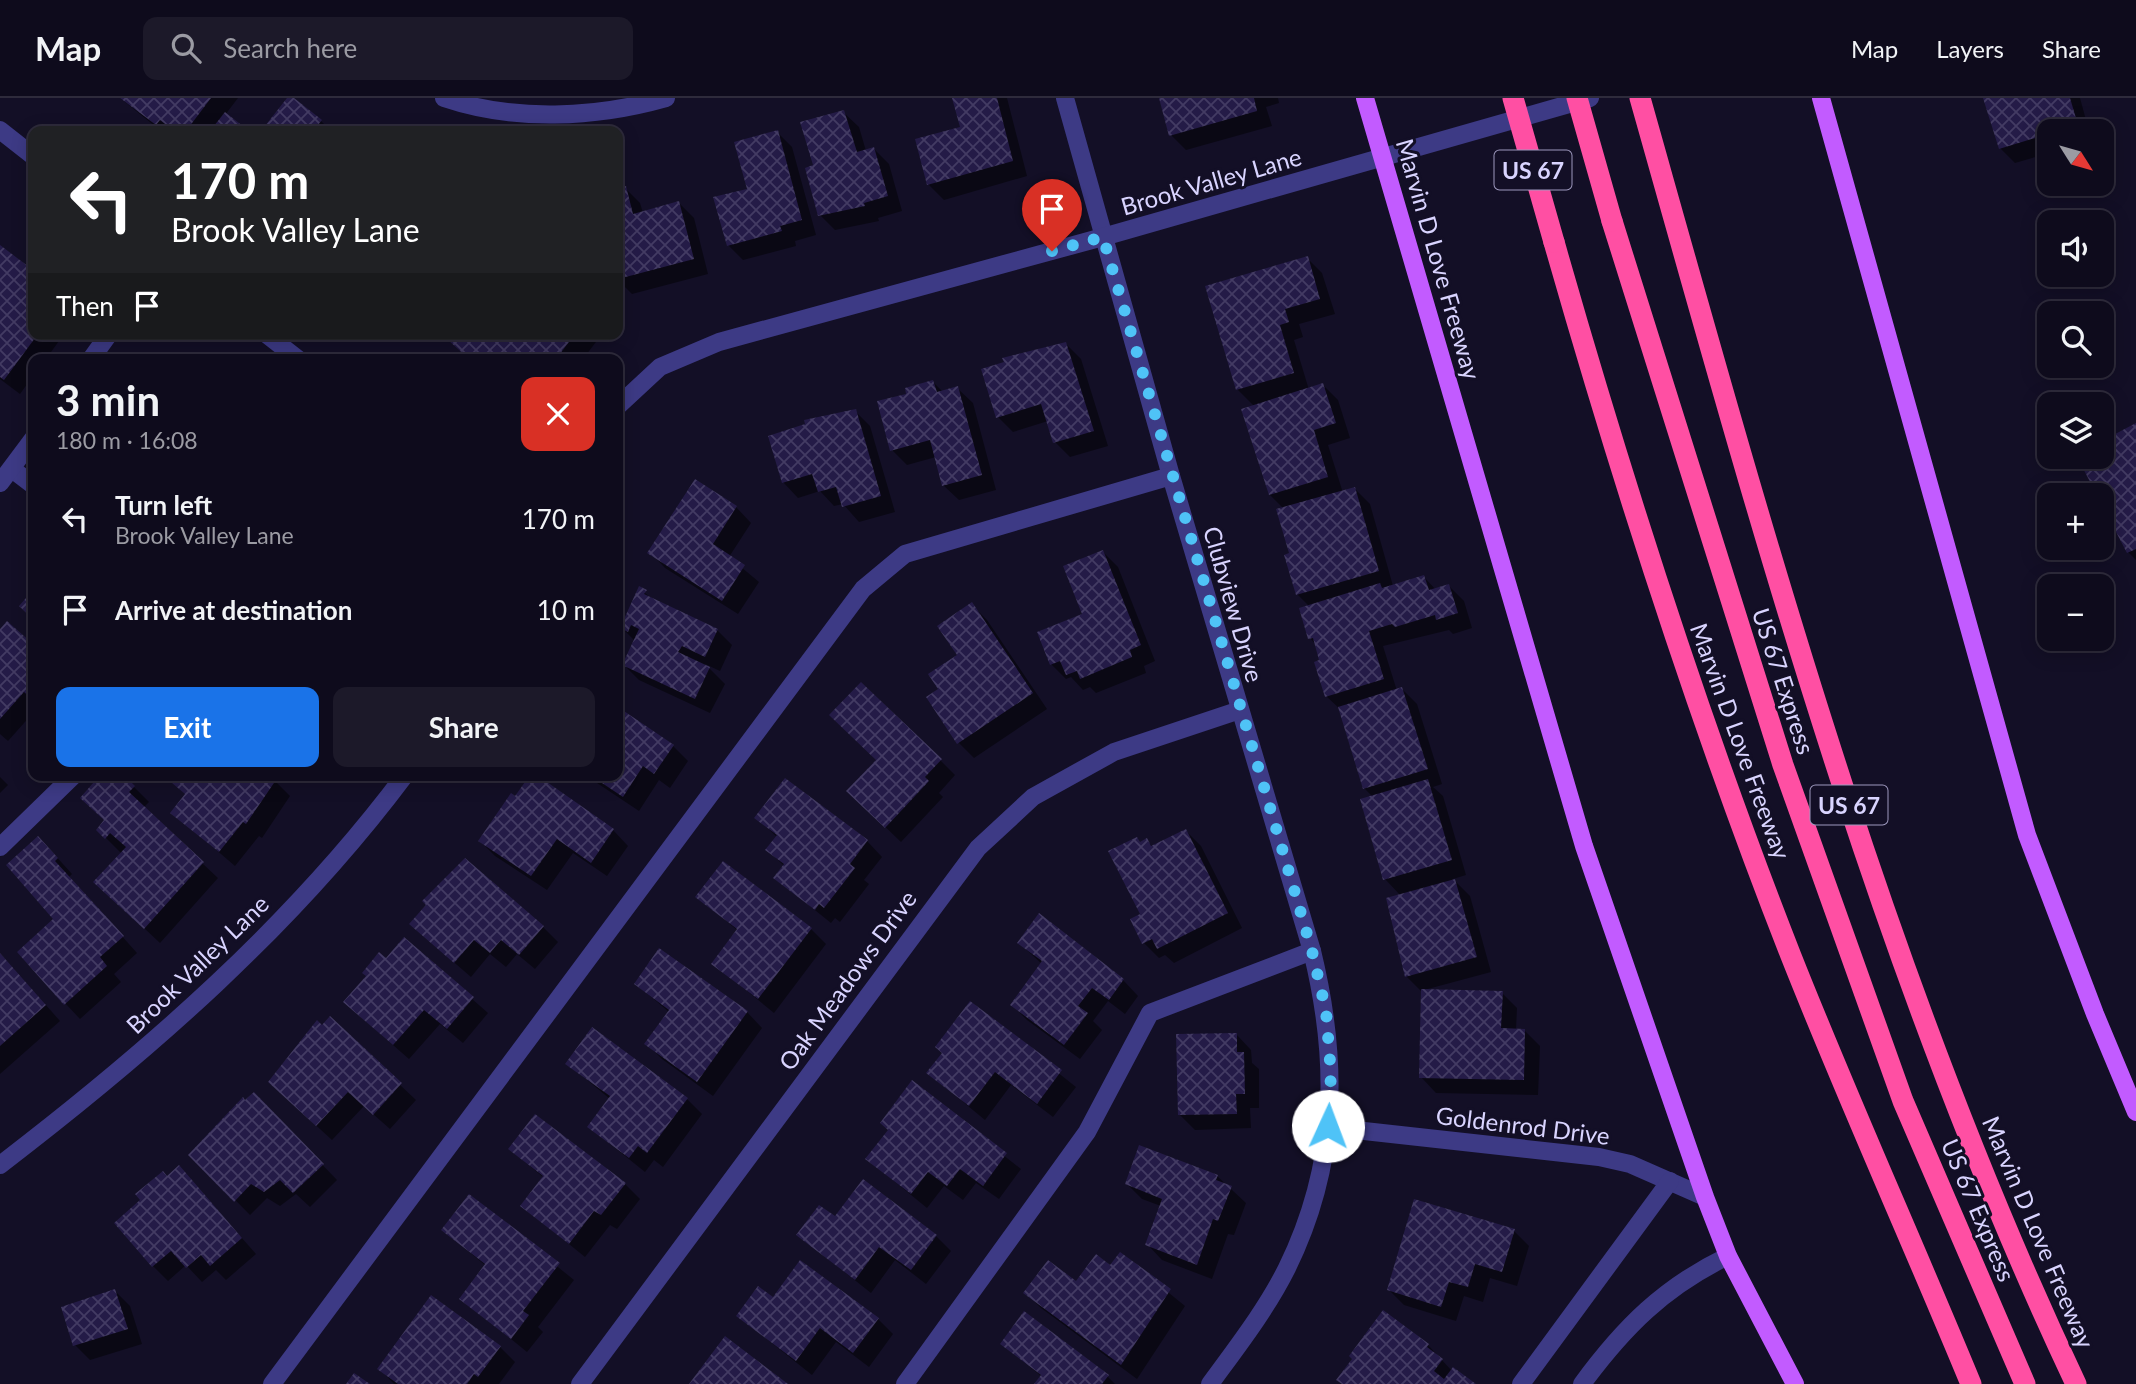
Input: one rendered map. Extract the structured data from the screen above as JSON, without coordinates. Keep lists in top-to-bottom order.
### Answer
{
  "streets": {
    "highway": ["US 67", "Marvin D Love Freeway", "US 67 Express"],
    "street": [
      "Brook Valley Lane",
      "Clubview Drive",
      "Oak Meadows Drive",
      "Goldenrod Drive"
    ]
  },
  "crossings": [
    ["Brook Valley Lane", "Marvin D Love Freeway"],
    ["Brook Valley Lane", "Clubview Drive"],
    ["Marvin D Love Freeway", "Goldenrod Drive"],
    ["Clubview Drive", "Oak Meadows Drive"],
    ["Clubview Drive", "Goldenrod Drive"]
  ],
  "north": "bottom right",
  "page": {
    "header": "Map",
    "search": "Search here",
    "nav": ["Map", "Layers", "Share"],
    "map_buttons": ["+", "−"],
    "turn": ["170 m", "Brook Valley Lane"],
    "then": "Then",
    "heading": ["3 min", "180 m · 16:08"],
    "list": [
      {
        "name": "Turn left",
        "note": "Brook Valley Lane",
        "value": "170 m"
      },
      {
        "name": "Arrive at destination",
        "value": "10 m"
      }
    ],
    "buttons": ["Exit", "Share"]
  }
}
